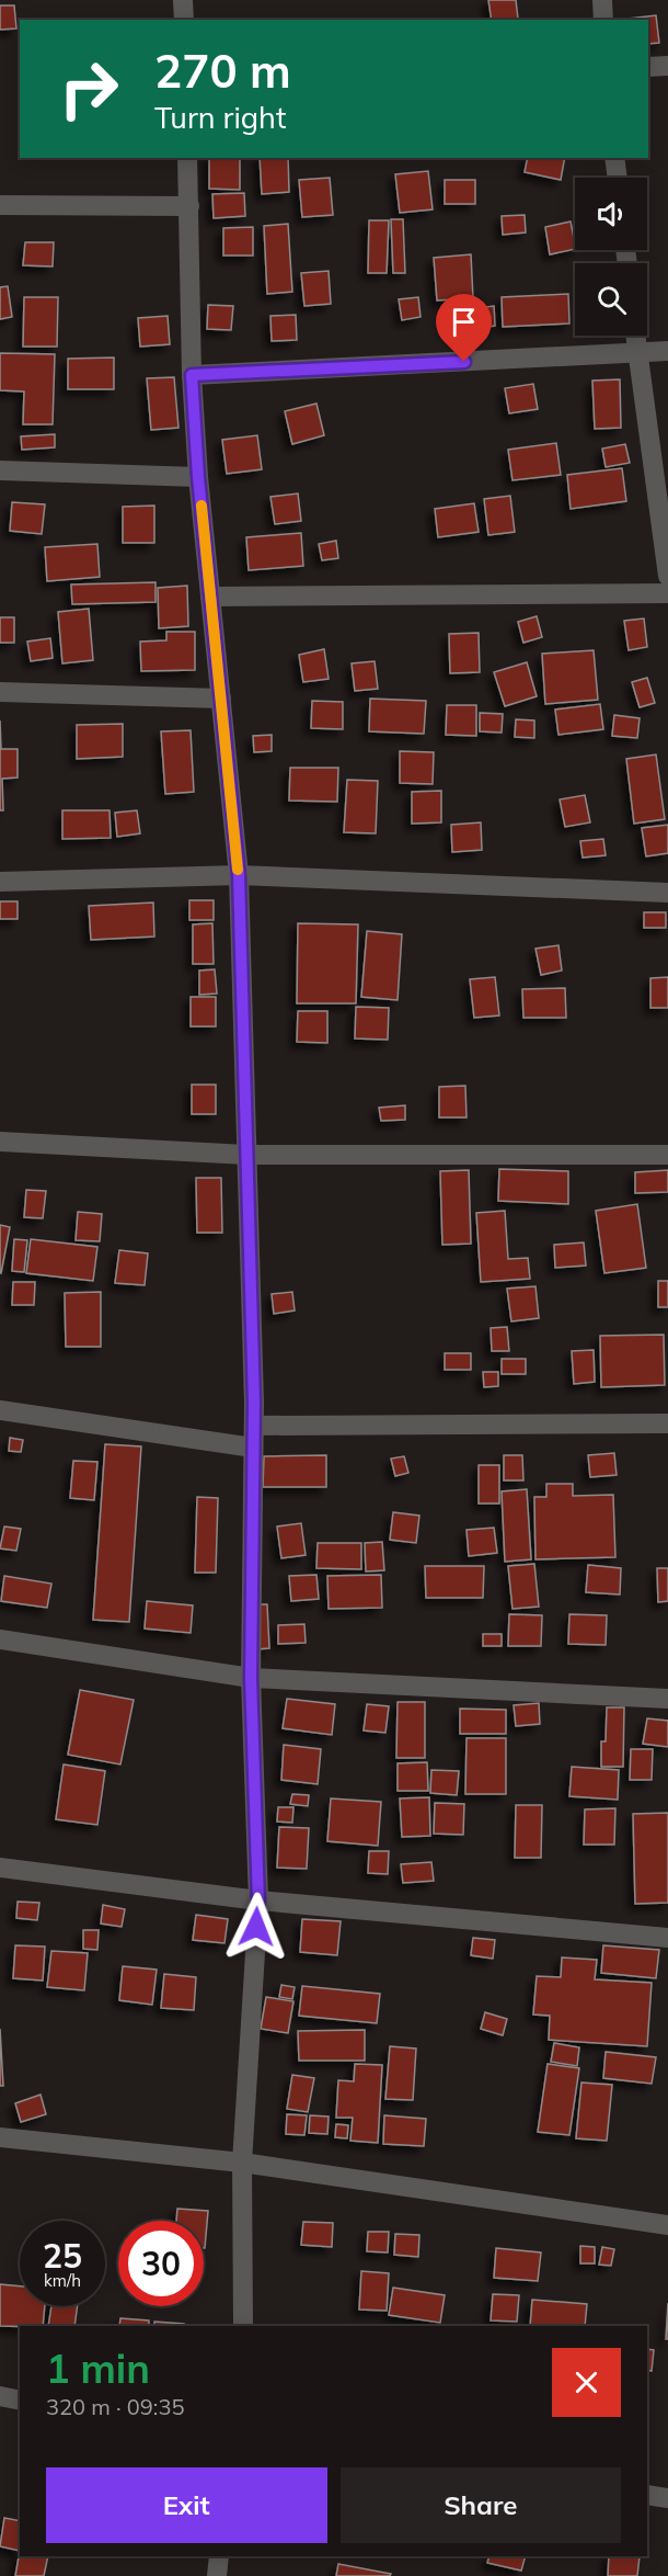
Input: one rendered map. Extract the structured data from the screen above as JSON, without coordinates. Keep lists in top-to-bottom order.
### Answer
{
  "page": {
    "turn": ["270 m", "Turn right"],
    "speed": "25 km/h",
    "limit": "30",
    "heading": ["1 min", "320 m · 09:35"],
    "buttons": ["Exit", "Share"]
  }
}
